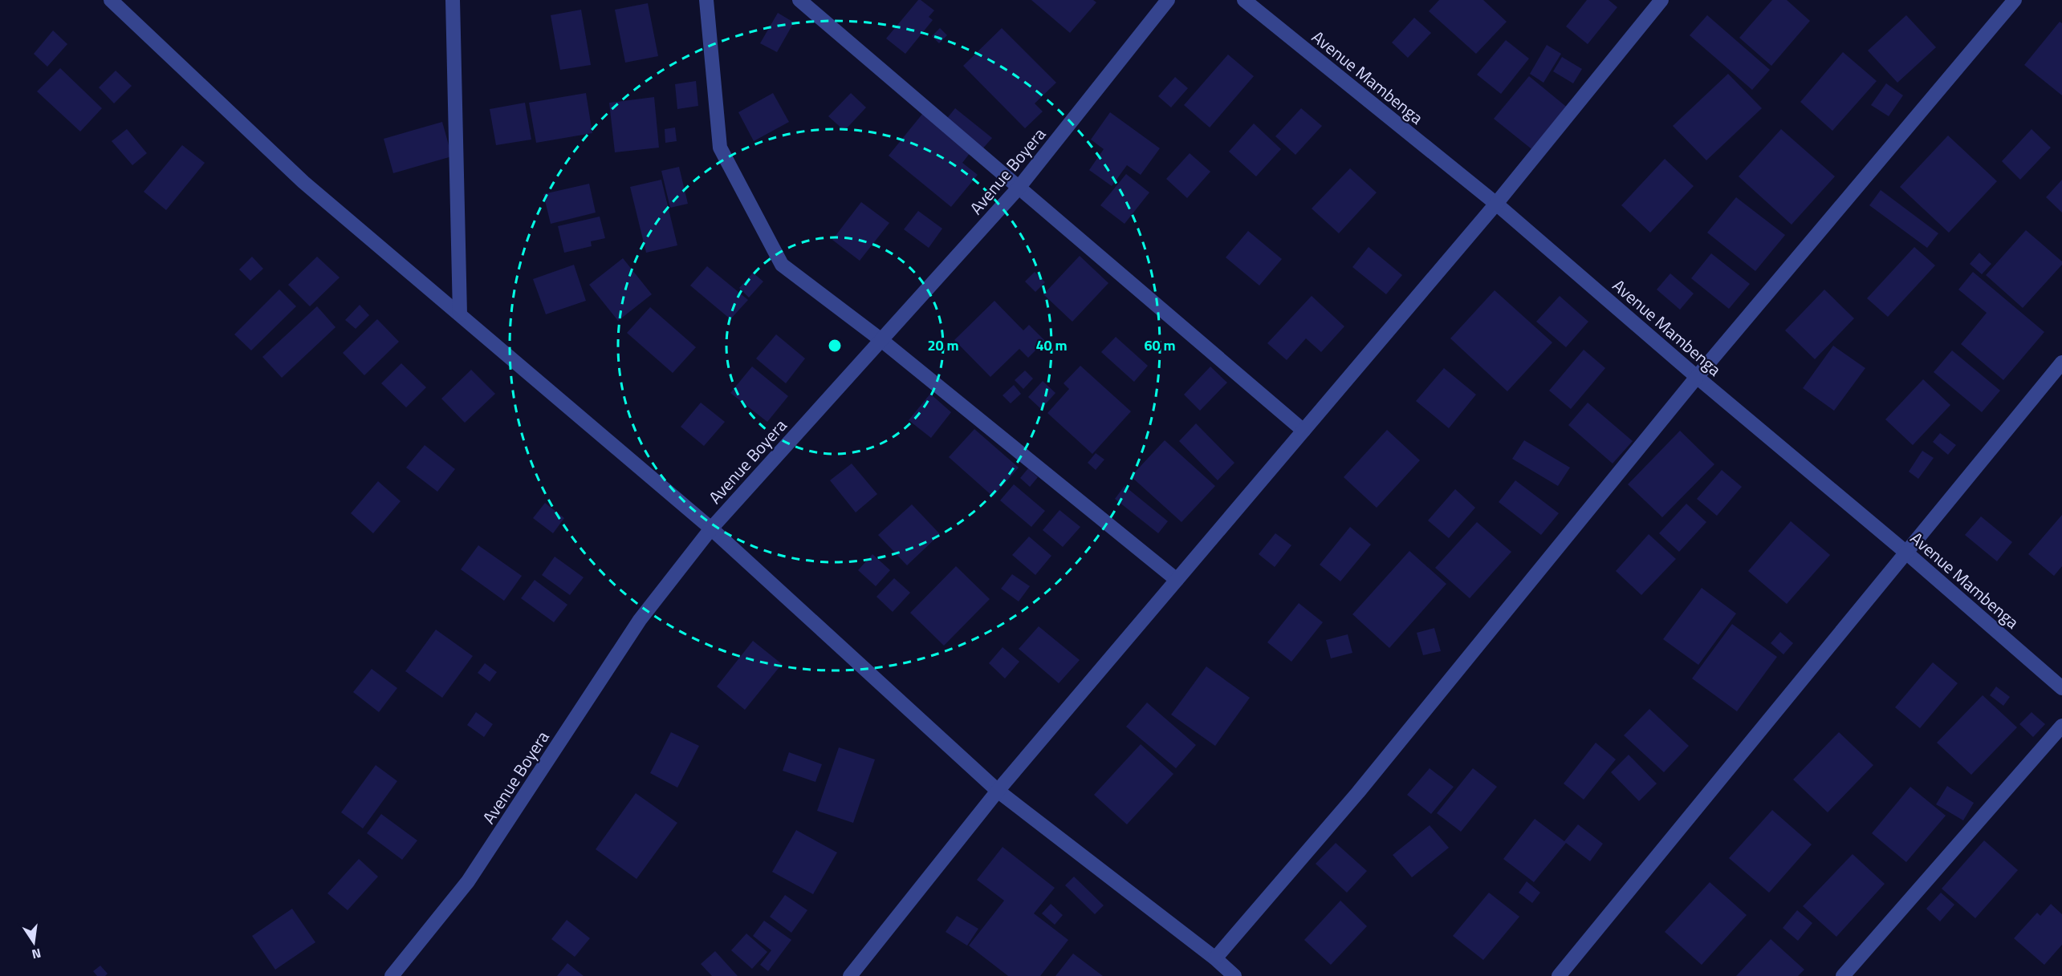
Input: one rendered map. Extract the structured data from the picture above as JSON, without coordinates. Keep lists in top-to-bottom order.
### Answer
{
  "streets": {
    "street": ["Avenue Mambenga", "Avenue Boyera"]
  },
  "north": "bottom",
  "rings": ["20 m", "40 m", "60 m"]
}
